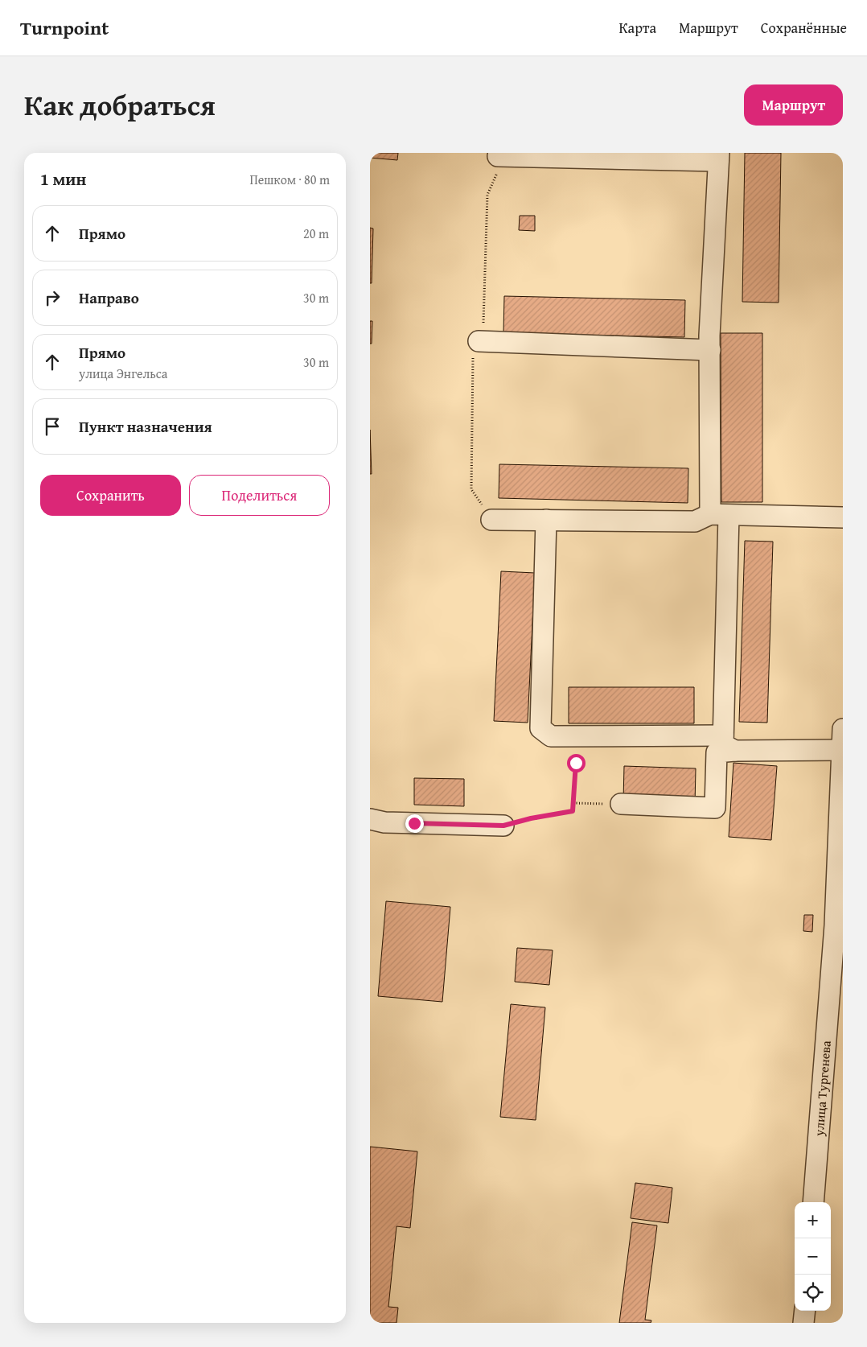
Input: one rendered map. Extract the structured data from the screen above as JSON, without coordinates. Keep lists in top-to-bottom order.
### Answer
{
  "streets": {
    "street": ["улица Тургенева"]
  },
  "page": {
    "header": "Turnpoint",
    "nav": ["Карта", "Маршрут", "Сохранённые"],
    "title": "Как добраться",
    "buttons": [
      "Маршрут",
      ["Сохранить", "Поделиться"]
    ],
    "heading": ["1 мин", "Пешком · 80 m"],
    "list": [
      ["Прямо", "20 m"],
      ["Направо", "30 m"],
      ["Прямо", "улица Энгельса", "30 m"],
      "Пункт назначения"
    ],
    "map_buttons": ["+", "−"]
  }
}
